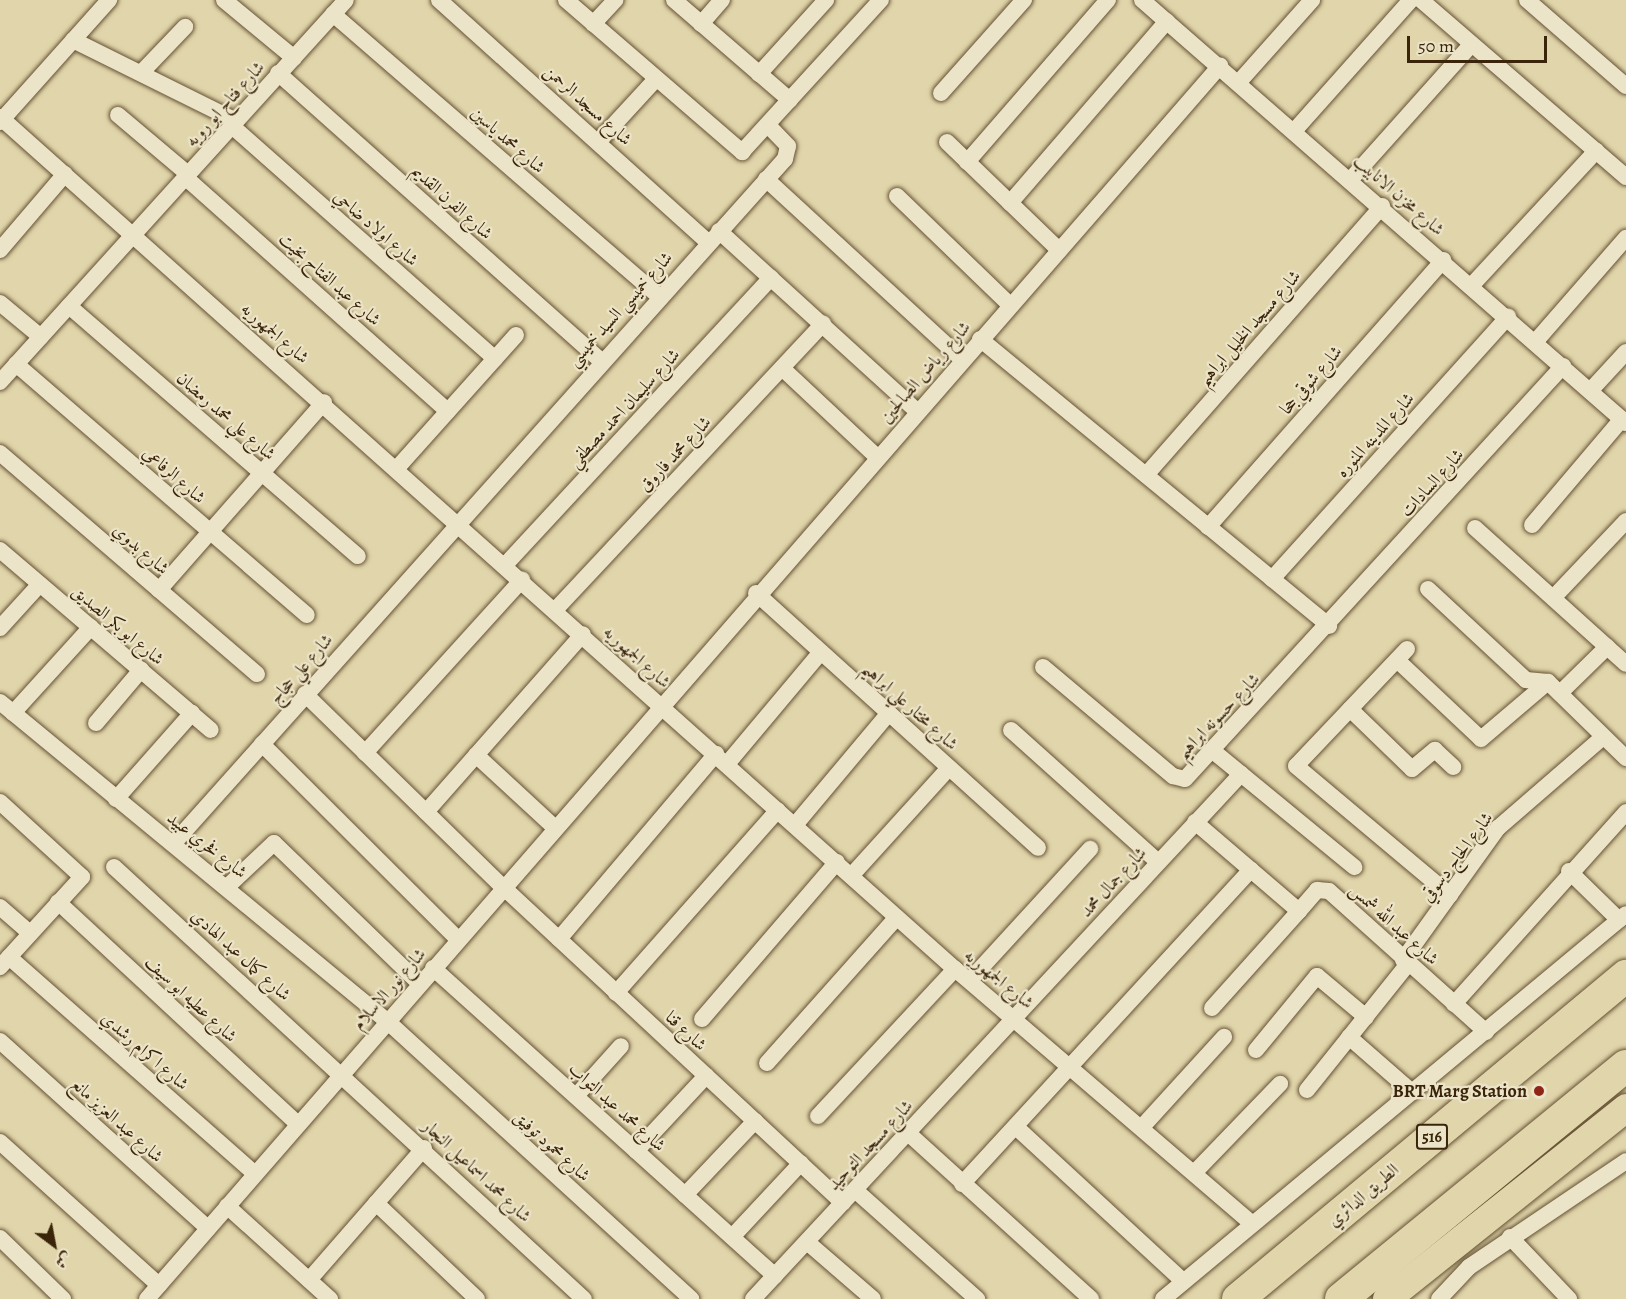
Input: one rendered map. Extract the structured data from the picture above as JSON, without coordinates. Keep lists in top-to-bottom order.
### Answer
{
  "streets": {
    "highway": ["516", "الطريق الدائري"],
    "street": [
      "شارع فتاح ابو رويه",
      "شارع مسجد الرحمن",
      "شارع محمد ياسين",
      "شارع مخزن الانابيب",
      "شارع الفرن القديم",
      "شارع اولاد ضاحي",
      "شارع عبد الفتاح بخيت",
      "شارع خميسي السيد خميسي",
      "شارع مسجد الخليل ابراهيم",
      "شارع الجمهوريه",
      "شارع رياض الصالحين",
      "شارع شوقي جحا",
      "شارع سليمان احمد مصطفي",
      "شارع علي محمد رمضان",
      "شارع المدينه المنوره",
      "شارع محمد فاروق",
      "شارع الرفاعي",
      "شارع السادات",
      "شارع بدوي",
      "شارع ابو بكر الصديق",
      "شارع علي حجاج",
      "شارع مختار علي ابراهيم",
      "شارع حسونه ابراهيم",
      "شارع فخري عبيد",
      "شارع الحاج دسوقي",
      "شارع جمال محمد",
      "شارع عبد الله شمس",
      "شارع كمال عبد الهادي",
      "شارع نور الاسلام",
      "شارع عطيه ابو سيف",
      "شارع قنا",
      "شارع اكرام رشدي",
      "شارع محمد عبد التواب",
      "شارع عبد العزيز مانع",
      "شارع مسجد التوحيد",
      "شارع محمود توفيق",
      "شارع محمد اسماعيل النجار"
    ]
  },
  "crossings": [
    ["شارع فتاح ابو رويه", "شارع محمد ياسين"],
    ["شارع فتاح ابو رويه", "شارع الفرن القديم"],
    ["شارع فتاح ابو رويه", "شارع اولاد ضاحي"],
    ["شارع فتاح ابو رويه", "شارع عبد الفتاح بخيت"],
    ["شارع فتاح ابو رويه", "شارع الجمهوريه"],
    ["شارع فتاح ابو رويه", "شارع علي محمد رمضان"],
    ["شارع فتاح ابو رويه", "شارع الرفاعي"],
    ["شارع مسجد الرحمن", "شارع خميسي السيد خميسي"],
    ["شارع مسجد الرحمن", "شارع رياض الصالحين"],
    ["شارع مسجد الرحمن", "شارع سليمان احمد مصطفي"],
    ["شارع مسجد الرحمن", "شارع محمد فاروق"],
    ["شارع محمد ياسين", "شارع خميسي السيد خميسي"],
    ["شارع مخزن الانابيب", "شارع مسجد الخليل ابراهيم"],
    ["شارع مخزن الانابيب", "شارع رياض الصالحين"],
    ["شارع مخزن الانابيب", "شارع شوقي جحا"],
    ["شارع مخزن الانابيب", "شارع المدينه المنوره"],
    ["شارع مخزن الانابيب", "شارع السادات"],
    ["شارع الفرن القديم", "شارع خميسي السيد خميسي"],
    ["شارع خميسي السيد خميسي", "شارع الجمهوريه"],
    ["شارع خميسي السيد خميسي", "شارع علي حجاج"],
    ["شارع الجمهوريه", "شارع رياض الصالحين"],
    ["شارع الجمهوريه", "شارع سليمان احمد مصطفي"],
    ["شارع الجمهوريه", "شارع محمد فاروق"],
    ["شارع الجمهوريه", "شارع علي حجاج"],
    ["شارع الجمهوريه", "شارع جمال محمد"],
    ["شارع الجمهوريه", "شارع نور الاسلام"],
    ["شارع الجمهوريه", "شارع مسجد التوحيد"],
    ["شارع رياض الصالحين", "شارع مختار علي ابراهيم"],
    ["شارع رياض الصالحين", "شارع نور الاسلام"],
    ["شارع السادات", "شارع حسونه ابراهيم"],
    ["شارع علي حجاج", "شارع فخري عبيد"],
    ["شارع فخري عبيد", "شارع نور الاسلام"],
    ["شارع فخري عبيد", "شارع محمود توفيق"],
    ["شارع الحاج دسوقي", "شارع عبد الله شمس"],
    ["شارع جمال محمد", "شارع مسجد التوحيد"],
    ["شارع كمال عبد الهادي", "شارع نور الاسلام"],
    ["شارع كمال عبد الهادي", "شارع محمد اسماعيل النجار"],
    ["شارع نور الاسلام", "شارع عطيه ابو سيف"],
    ["شارع نور الاسلام", "شارع قنا"],
    ["شارع نور الاسلام", "شارع اكرام رشدي"],
    ["شارع نور الاسلام", "شارع محمد عبد التواب"],
    ["شارع نور الاسلام", "شارع عبد العزيز مانع"],
    ["شارع نور الاسلام", "شارع محمود توفيق"],
    ["شارع نور الاسلام", "شارع محمد اسماعيل النجار"],
    ["شارع قنا", "شارع مسجد التوحيد"],
    ["شارع محمد عبد التواب", "شارع مسجد التوحيد"]
  ],
  "places": ["BRT Marg Station"],
  "scale_bar": "50 m",
  "north": "bottom right"
}
